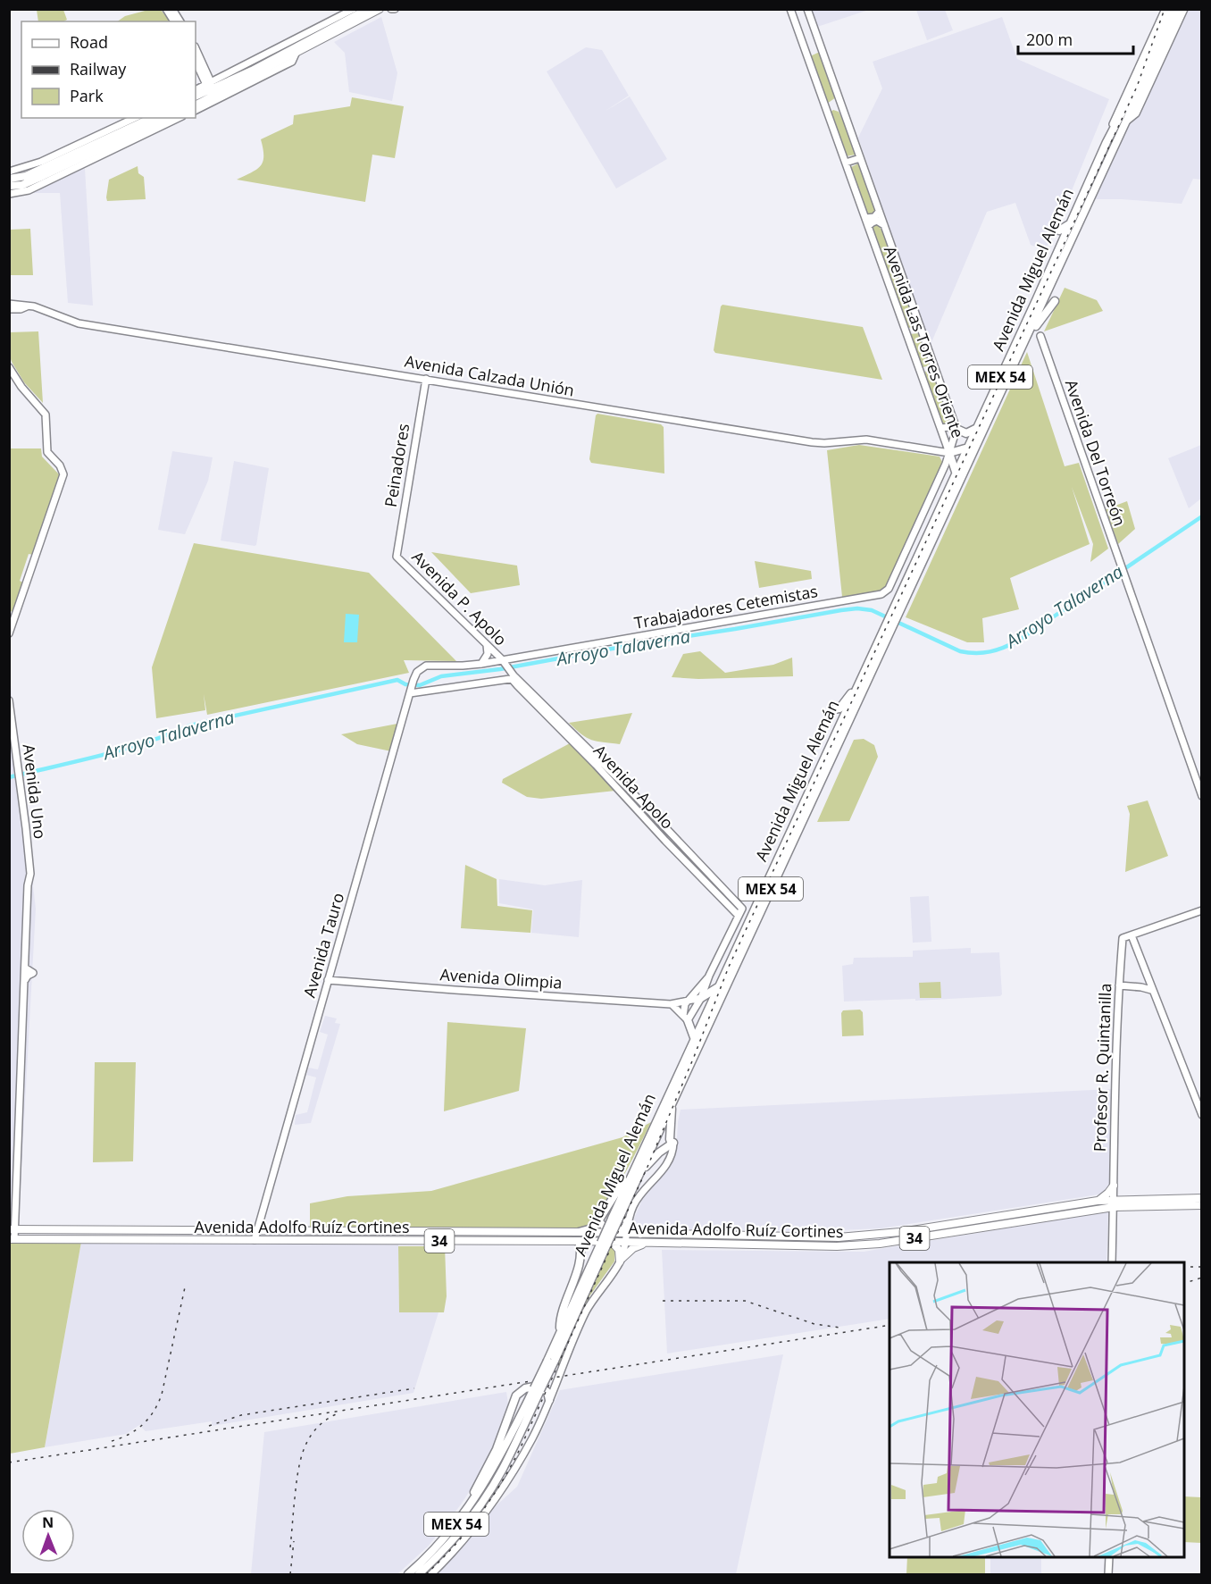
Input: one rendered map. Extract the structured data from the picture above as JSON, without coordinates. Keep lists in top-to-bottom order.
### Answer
{
  "streets": {
    "highway": ["Avenida Miguel Alemán", "MEX 54"],
    "main road": ["Avenida Adolfo Ruíz Cortines", "34"],
    "street": [
      "Avenida Las Torres Oriente",
      "Avenida Calzada Unión",
      "Avenida Del Torreón",
      "Peinadores",
      "Avenida P. Apolo",
      "Trabajadores Cetemistas",
      "Avenida Apolo",
      "Avenida Uno",
      "Avenida Tauro",
      "Avenida Olimpia",
      "Profesor R. Quintanilla"
    ]
  },
  "crossings": [
    ["Avenida Miguel Alemán", "Avenida Adolfo Ruíz Cortines"],
    ["Avenida Las Torres Oriente", "Avenida Calzada Unión"],
    ["Avenida Las Torres Oriente", "Trabajadores Cetemistas"],
    ["Avenida Calzada Unión", "Peinadores"],
    ["Avenida Calzada Unión", "Trabajadores Cetemistas"],
    ["Peinadores", "Avenida P. Apolo"],
    ["Avenida P. Apolo", "Trabajadores Cetemistas"],
    ["Avenida P. Apolo", "Avenida Apolo"],
    ["Trabajadores Cetemistas", "Avenida Apolo"],
    ["Trabajadores Cetemistas", "Avenida Tauro"],
    ["Avenida Uno", "Avenida Adolfo Ruíz Cortines"],
    ["Avenida Tauro", "Avenida Olimpia"],
    ["Avenida Tauro", "Avenida Adolfo Ruíz Cortines"],
    ["Profesor R. Quintanilla", "Avenida Adolfo Ruíz Cortines"]
  ],
  "water": ["Arroyo Talaverna"],
  "legend": ["Road", "Railway", "Park"],
  "scale_bar": "200 m",
  "north": "top"
}
